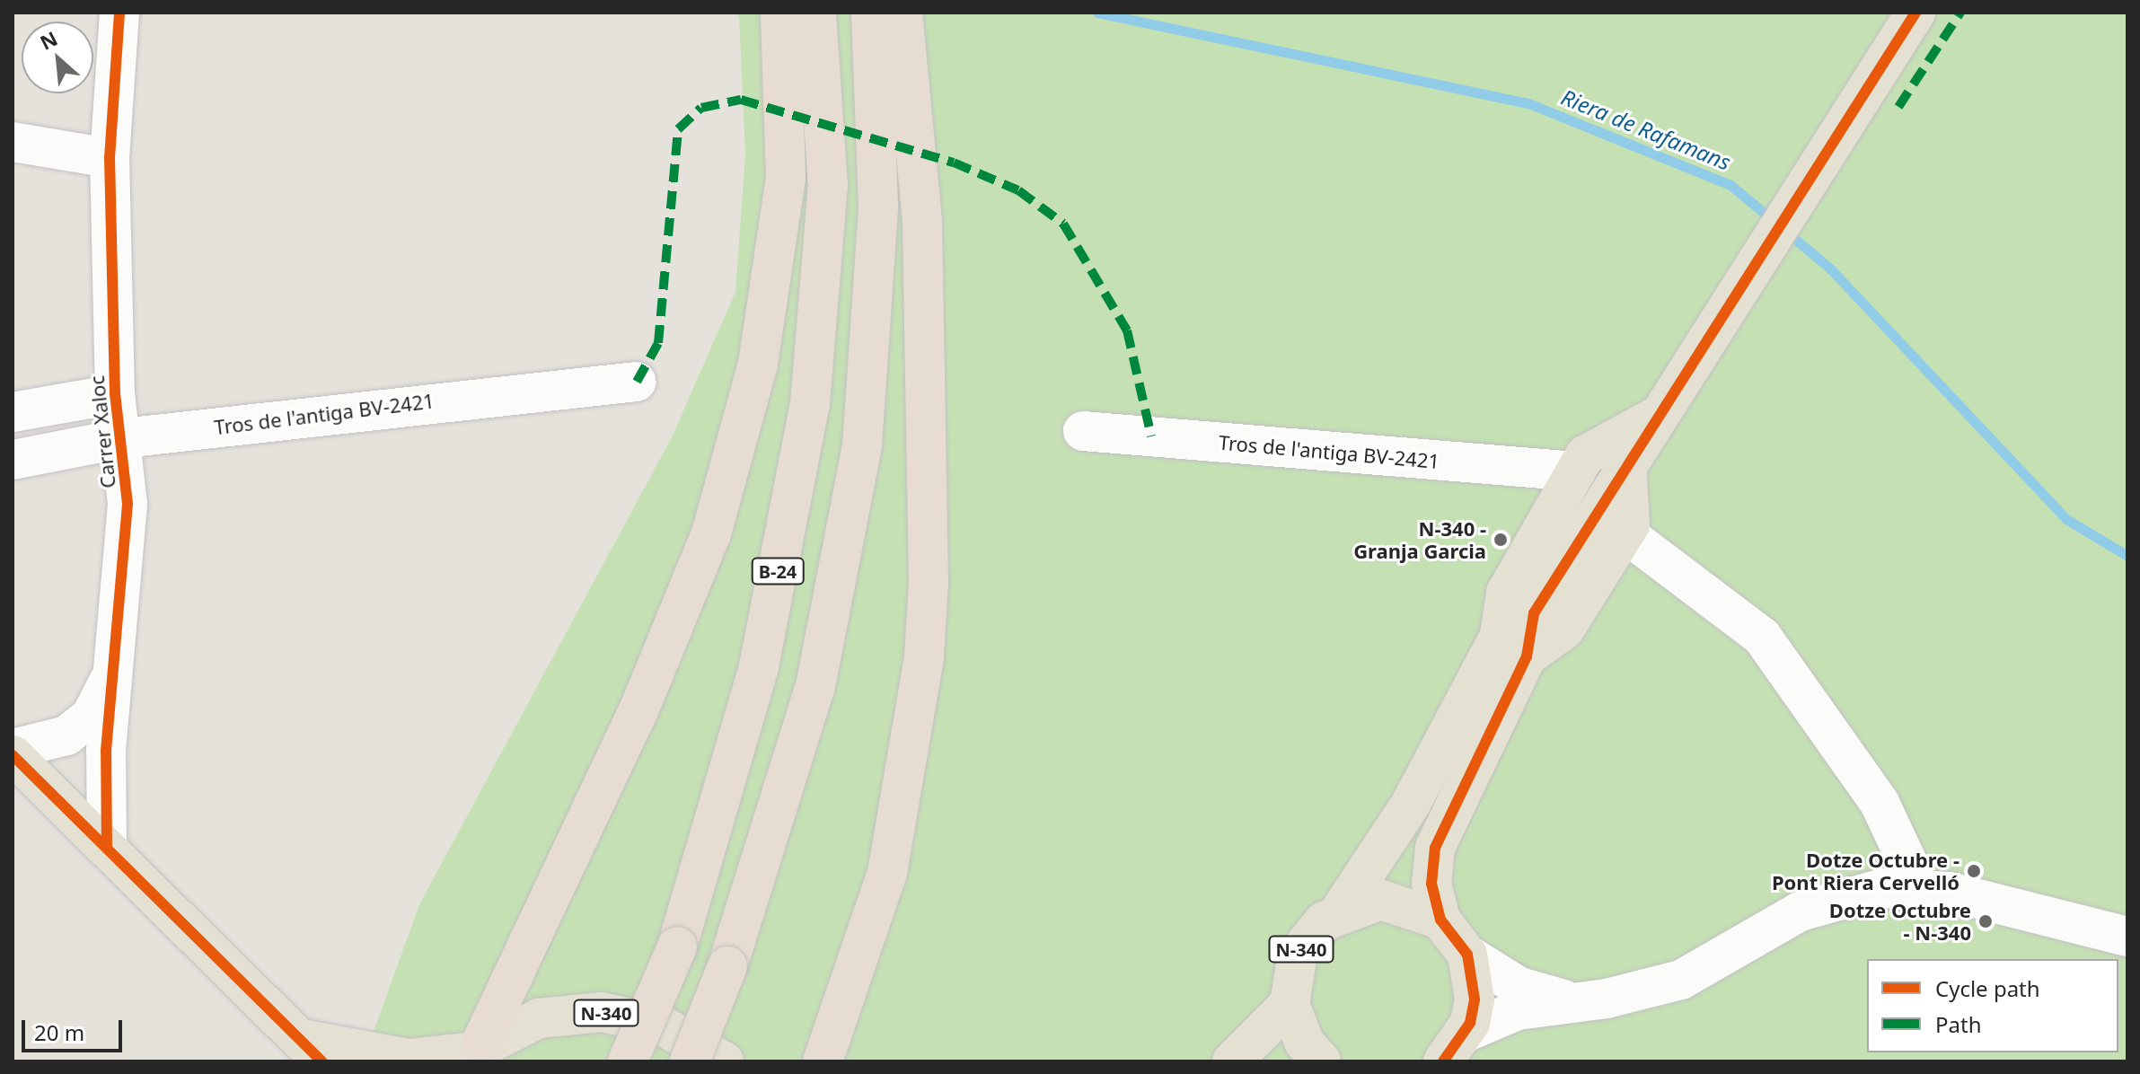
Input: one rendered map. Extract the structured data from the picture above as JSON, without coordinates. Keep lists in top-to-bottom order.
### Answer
{
  "streets": {
    "highway": ["B-24"],
    "main road": ["N-340"],
    "street": ["Tros de l'antiga BV-2421", "Carrer Xaloc"]
  },
  "crossings": [
    ["Tros de l'antiga BV-2421", "Carrer Xaloc"]
  ],
  "water": ["Riera de Rafamans"],
  "places": ["N-340 - Granja Garcia", "Dotze Octubre - Pont Riera Cervelló", "Dotze Octubre - N-340"],
  "legend": ["Cycle path", "Path"],
  "scale_bar": "20 m",
  "north": "top left"
}
